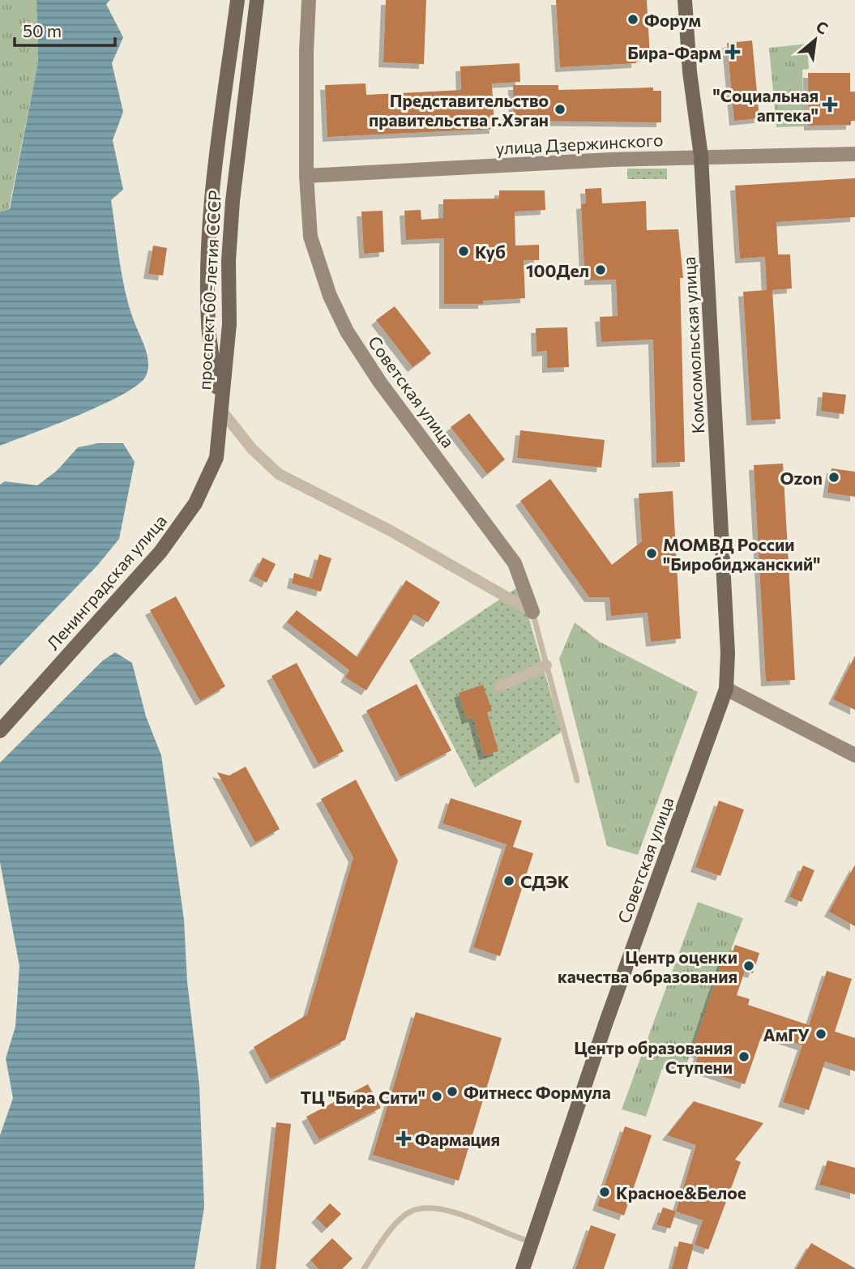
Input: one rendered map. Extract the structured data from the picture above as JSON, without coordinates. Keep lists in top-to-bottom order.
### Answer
{
  "streets": {
    "main road": [
      "улица Дзержинского",
      "проспект 60-летия СССР",
      "Комсомольская улица",
      "Советская улица",
      "Ленинградская улица"
    ]
  },
  "crossings": [
    ["улица Дзержинского", "Комсомольская улица"],
    ["улица Дзержинского", "Советская улица"],
    ["проспект 60-летия СССР", "Ленинградская улица"],
    ["Комсомольская улица", "Советская улица"]
  ],
  "places": {
    "other": [
      "Форум",
      "Представительство правительства г.Хэган",
      "Куб",
      "100Дел",
      "Ozon",
      "МОМВД России \"Биробиджанский\"",
      "СДЭК",
      "Центр оценки качества образования",
      "АмГУ",
      "Центр образования Ступени",
      "Фитнесс Формула",
      "ТЦ \"Бира Сити\"",
      "Красное&Белое"
    ],
    "health": ["Бира-Фарм", "\"Социальная аптека\"", "Фармация"]
  },
  "scale_bar": "50 m",
  "north": "top right"
}
